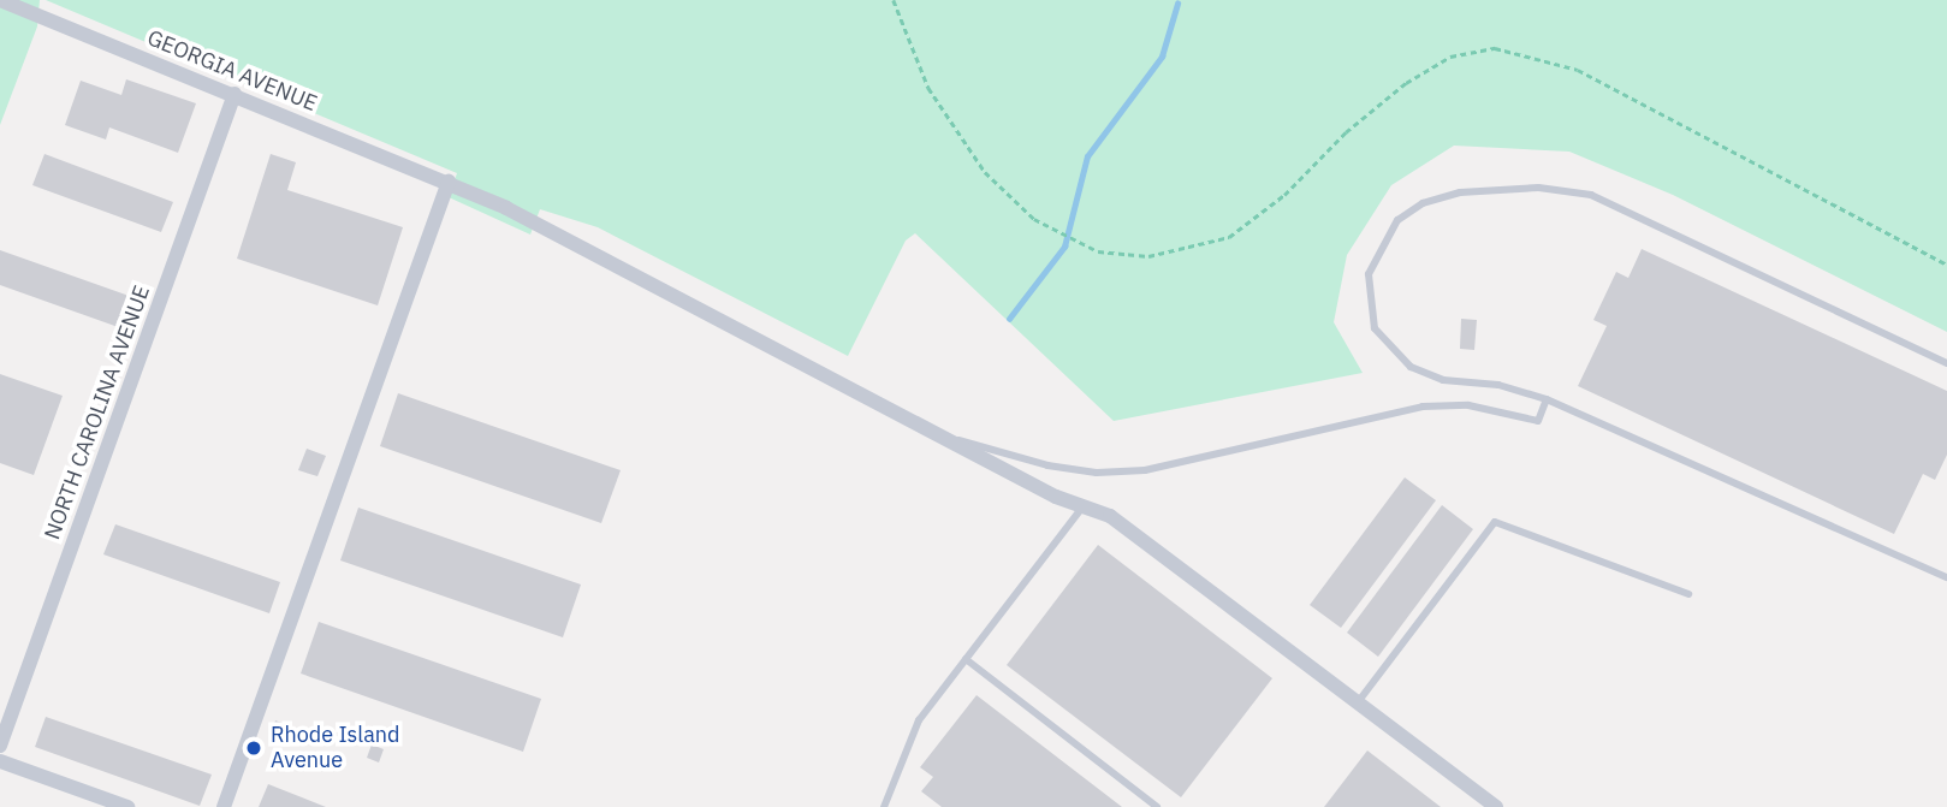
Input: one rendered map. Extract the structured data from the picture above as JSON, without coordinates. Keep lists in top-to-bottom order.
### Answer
{
  "streets": {
    "street": ["GEORGIA AVENUE", "NORTH CAROLINA AVENUE"]
  },
  "crossings": [
    ["GEORGIA AVENUE", "NORTH CAROLINA AVENUE"]
  ],
  "places": ["Rhode Island Avenue"]
}
